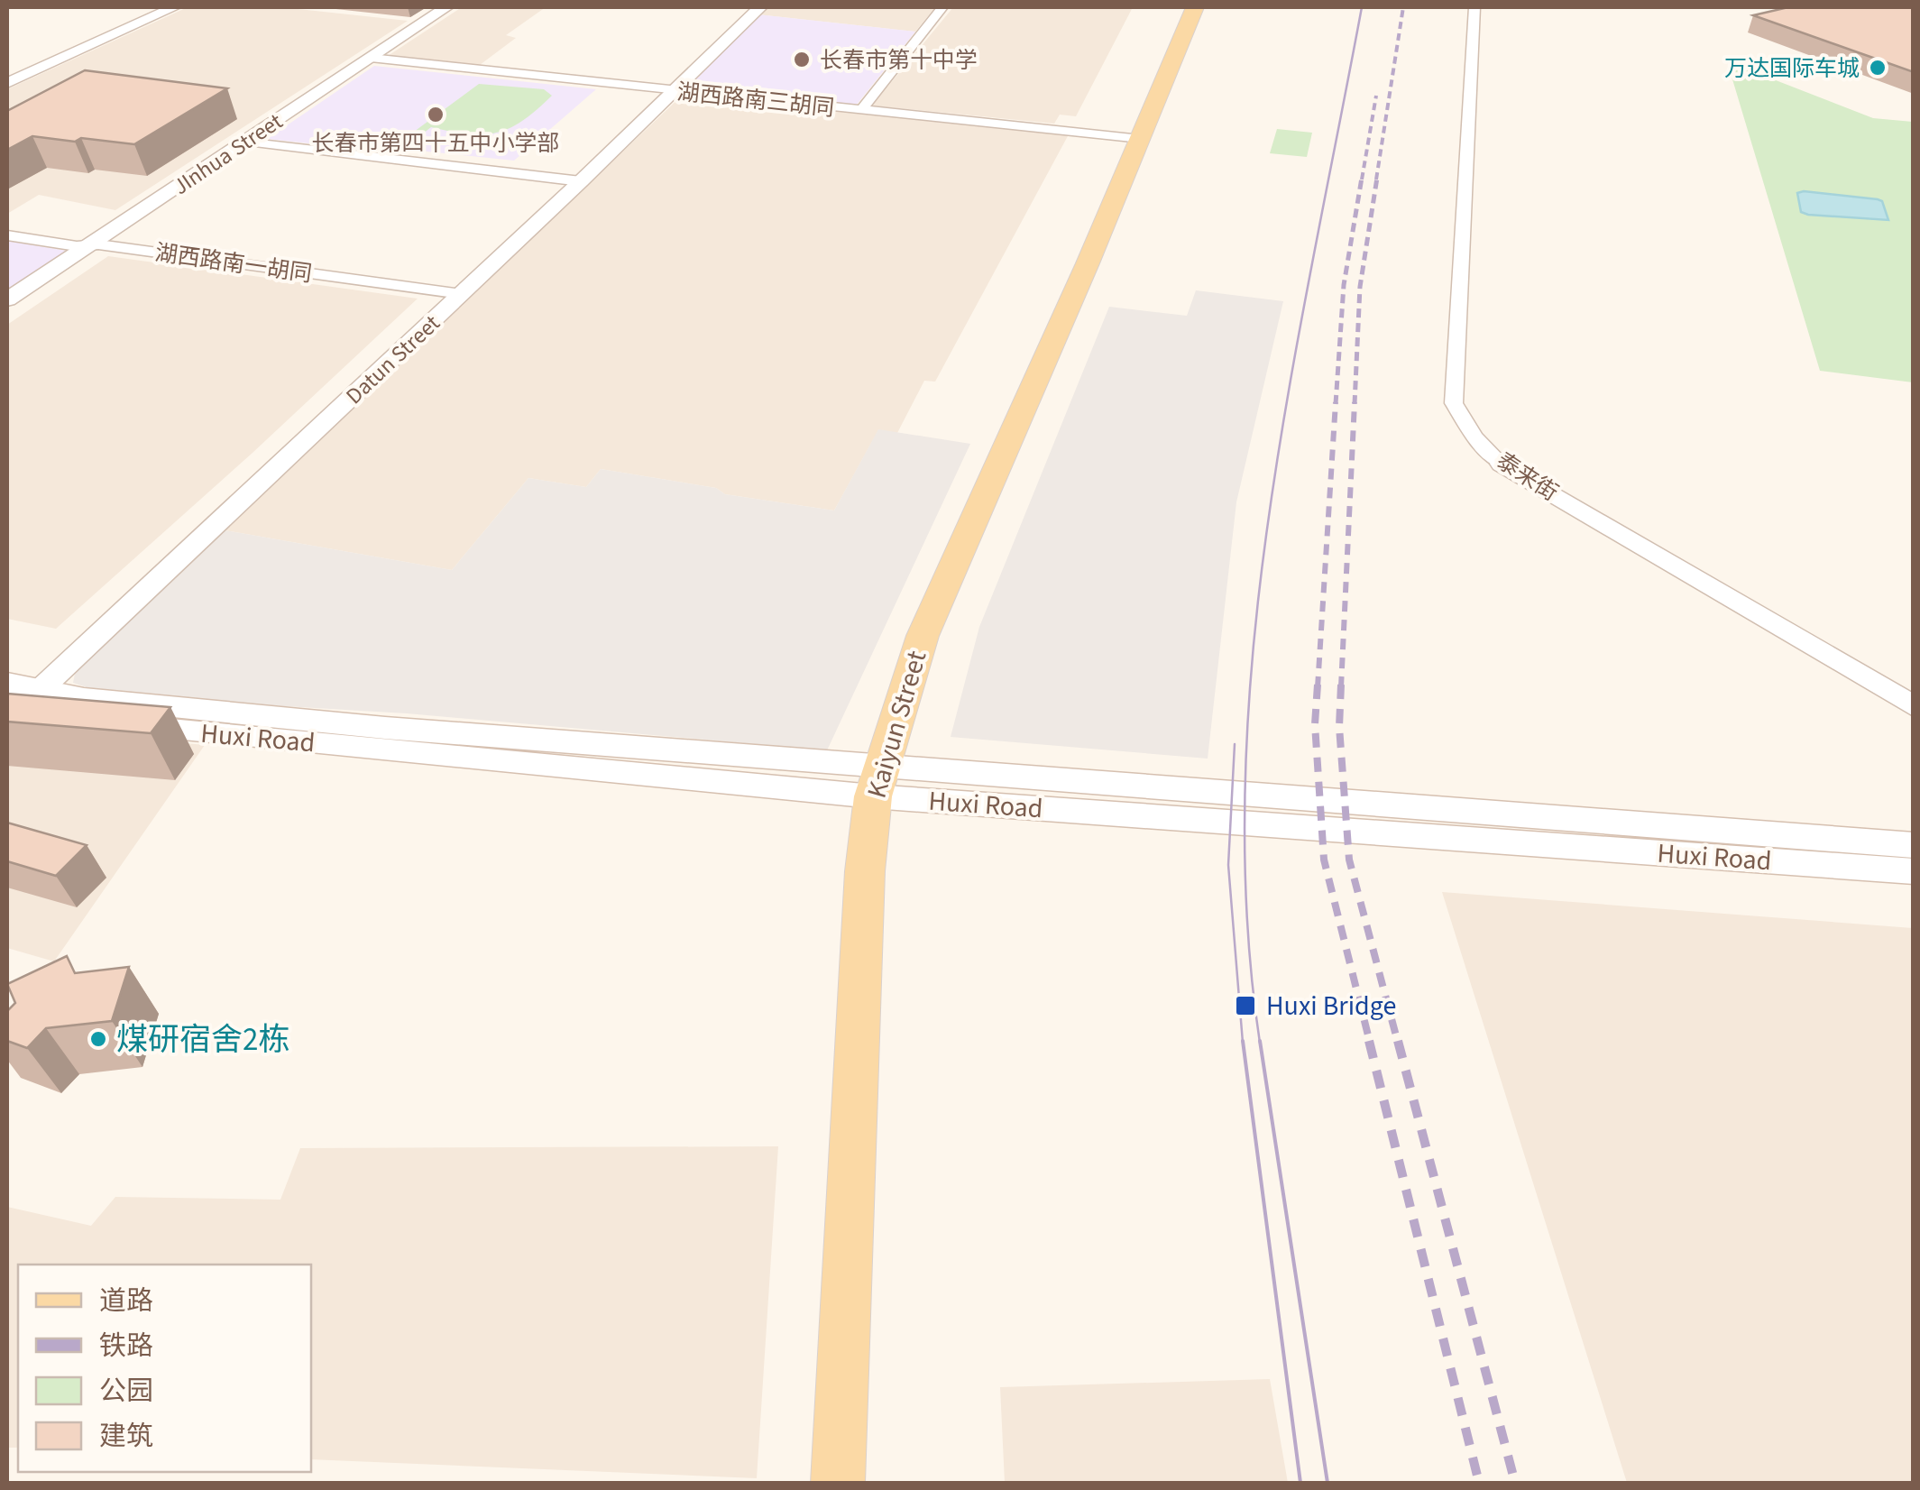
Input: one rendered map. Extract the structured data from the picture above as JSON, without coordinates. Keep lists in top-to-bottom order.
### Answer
{
  "streets": {
    "main road": ["Kaiyun Street", "Huxi Road"],
    "street": [
      "湖西路南三胡同",
      "JInhua Street",
      "湖西路南一胡同",
      "Datun Street",
      "泰来街"
    ]
  },
  "crossings": [
    ["湖西路南三胡同", "JInhua Street"],
    ["湖西路南三胡同", "Datun Street"],
    ["湖西路南三胡同", "Kaiyun Street"],
    ["JInhua Street", "湖西路南一胡同"],
    ["湖西路南一胡同", "Datun Street"],
    ["Datun Street", "Huxi Road"],
    ["Kaiyun Street", "Huxi Road"]
  ],
  "places": {
    "other": [
      "长春市第十中学",
      "万达国际车城",
      "长春市第四十五中小学部",
      "煤研宿舍2栋"
    ],
    "transit": ["Huxi Bridge"]
  },
  "legend": [
    "道路",
    "铁路",
    "公园",
    "建筑"
  ]
}
